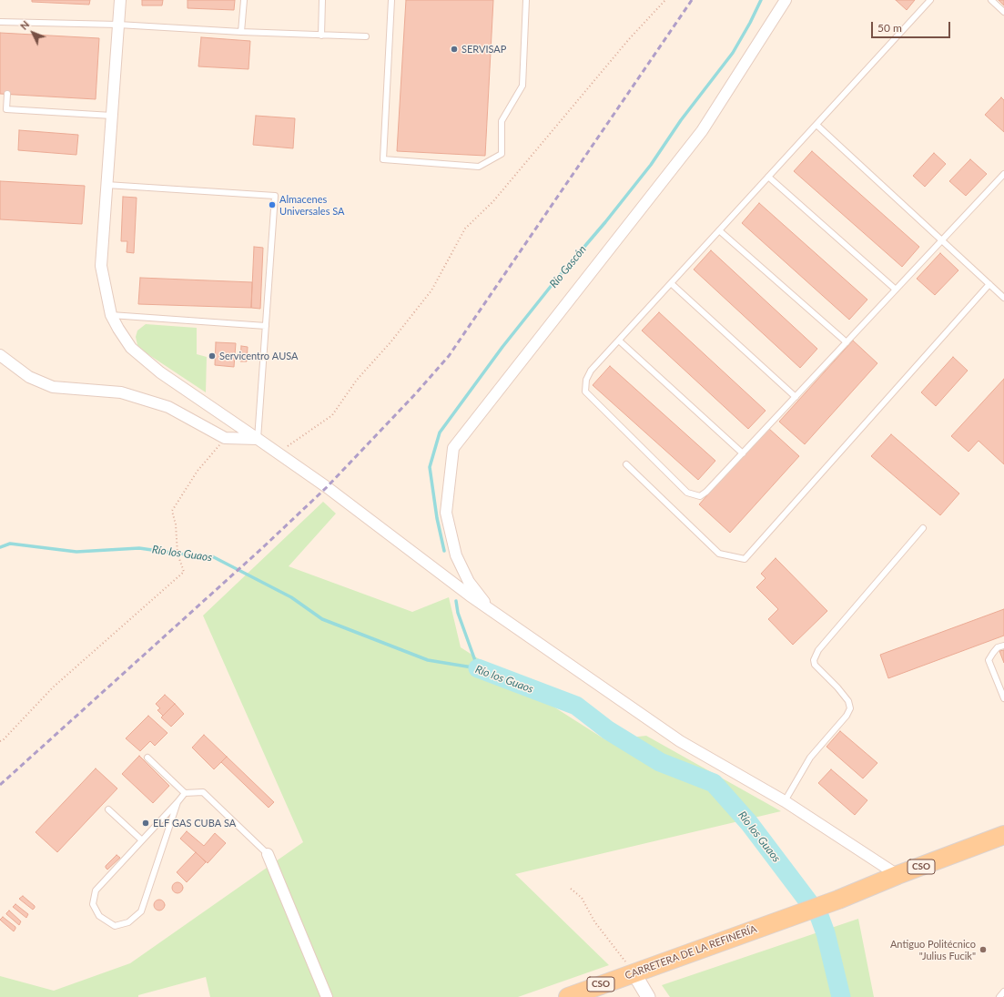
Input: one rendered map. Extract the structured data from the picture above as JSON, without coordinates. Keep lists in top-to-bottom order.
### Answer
{
  "streets": {
    "main road": ["CSO", "CARRETERA DE LA REFINERÍA"]
  },
  "crossings": [
    ["CSO", "CARRETERA DE LA REFINERÍA"]
  ],
  "water": ["Río Gascón", "Río los Guaos"],
  "places": [
    "SERVISAP",
    "Almacenes Universales SA",
    "Servicentro AUSA",
    "ELF GAS CUBA SA",
    "Antiguo Politécnico \"Julius Fucik\""
  ],
  "scale_bar": "50 m",
  "north": "top left"
}
